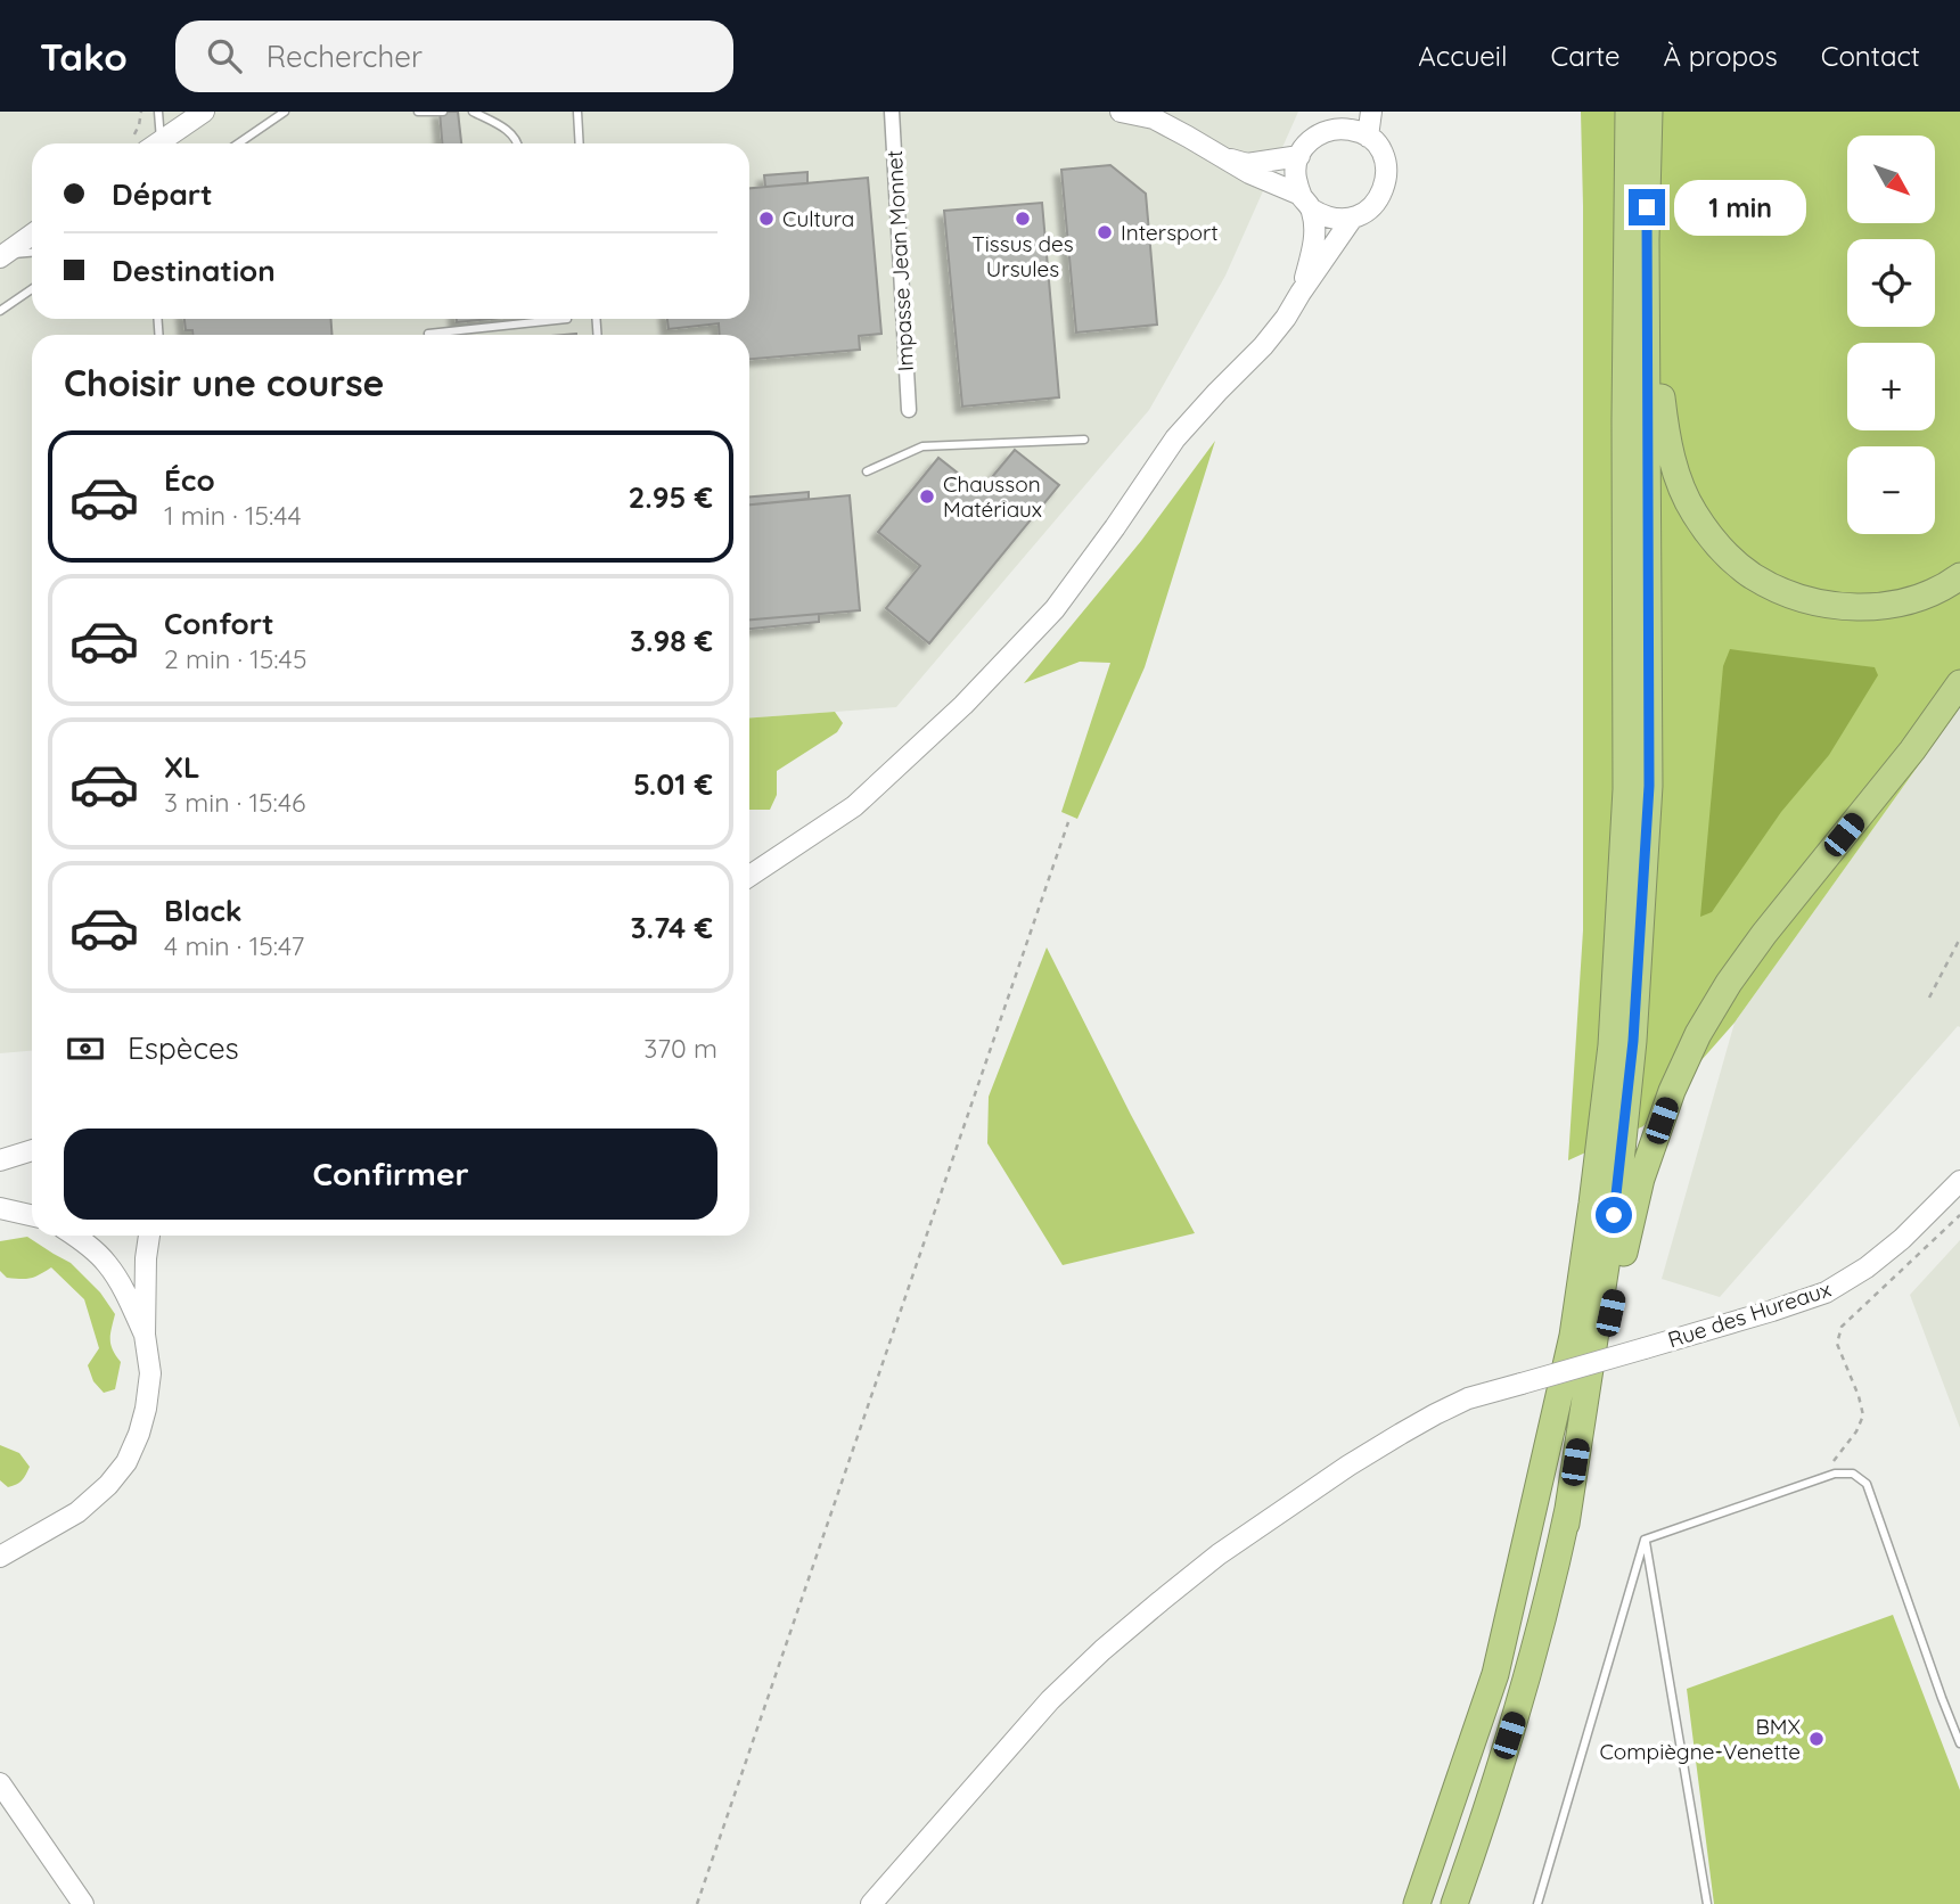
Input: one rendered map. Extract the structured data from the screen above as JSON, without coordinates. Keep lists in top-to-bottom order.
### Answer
{
  "streets": {
    "main road": ["Rue des Hureaux"],
    "street": ["Impasse Jean Monnet"]
  },
  "places": [
    "Cultura",
    "Tissus des Ursules",
    "Intersport",
    "Chausson Matériaux",
    "BMX Compiègne-Venette"
  ],
  "north": "bottom right",
  "page": {
    "header": "Tako",
    "search": "Rechercher",
    "nav": [
      "Accueil",
      "Carte",
      "À propos",
      "Contact"
    ],
    "map_buttons": ["+", "−"],
    "banner": ["Départ", "Destination"],
    "bubble": "1 min",
    "heading": "Choisir une course",
    "list": [
      {
        "name": "Éco",
        "note": "1 min · 15:44",
        "value": "2.95 €"
      },
      {
        "name": "Confort",
        "note": "2 min · 15:45",
        "value": "3.98 €"
      },
      {
        "name": "XL",
        "note": "3 min · 15:46",
        "value": "5.01 €"
      },
      {
        "name": "Black",
        "note": "4 min · 15:47",
        "value": "3.74 €"
      }
    ],
    "pay": ["Espèces", "370 m"],
    "buttons": "Confirmer"
  }
}
